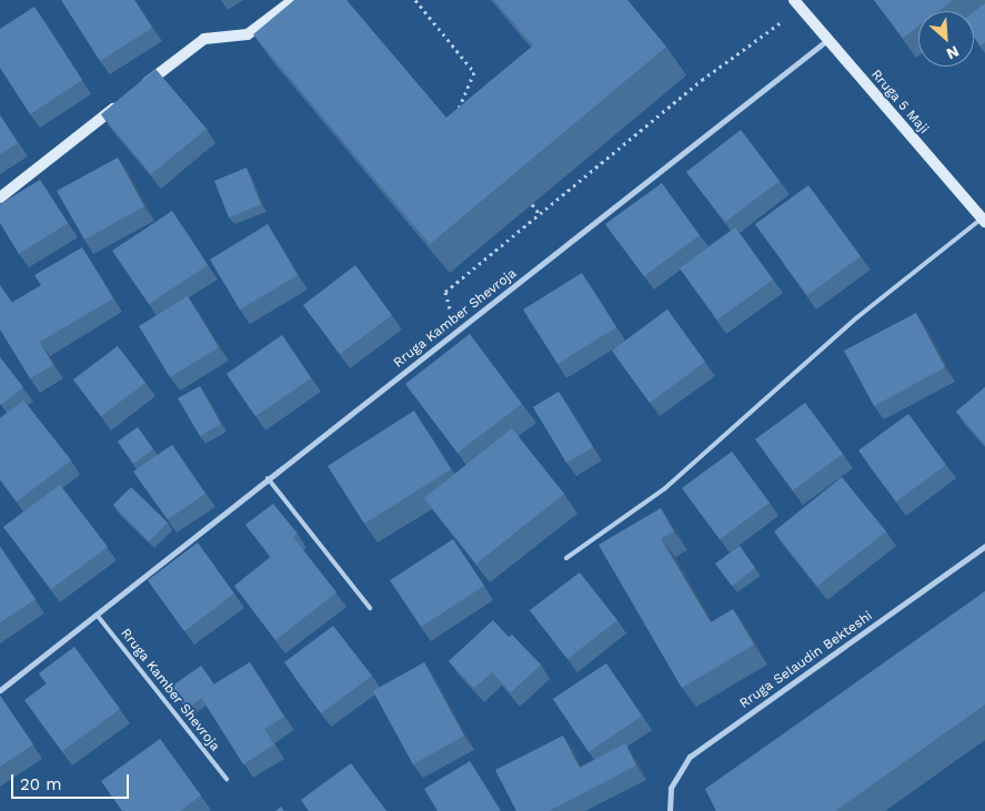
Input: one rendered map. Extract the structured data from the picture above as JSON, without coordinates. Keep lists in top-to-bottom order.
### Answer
{
  "streets": {
    "street": ["Rruga 5 Maji", "Rruga Kamber Shevroja", "Rruga Selaudin Bekteshi"]
  },
  "crossings": [
    ["Rruga 5 Maji", "Rruga Kamber Shevroja"]
  ],
  "scale_bar": "20 m",
  "north": "bottom right"
}
